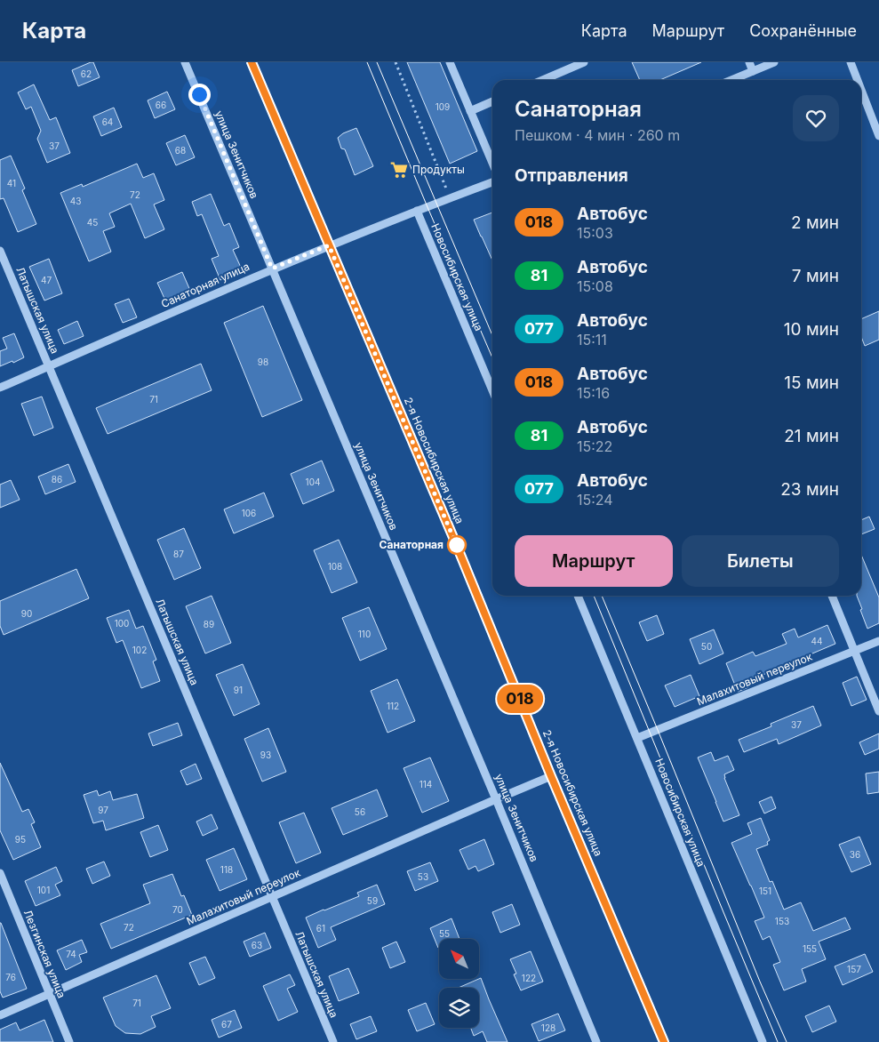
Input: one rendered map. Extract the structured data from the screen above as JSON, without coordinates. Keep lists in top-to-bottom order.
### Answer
{
  "streets": {
    "main road": ["2-я Новосибирская улица"],
    "street": [
      "улица Зенитчиков",
      "Новосибирская улица",
      "Санаторная улица",
      "Латышская улица",
      "Малахитовый переулок",
      "Лезгинская улица"
    ]
  },
  "crossings": [
    ["улица Зенитчиков", "Санаторная улица"],
    ["улица Зенитчиков", "Малахитовый переулок"],
    ["Новосибирская улица", "Санаторная улица"],
    ["Новосибирская улица", "Малахитовый переулок"],
    ["Санаторная улица", "Латышская улица"],
    ["Санаторная улица", "2-я Новосибирская улица"],
    ["Латышская улица", "Малахитовый переулок"],
    ["2-я Новосибирская улица", "Малахитовый переулок"],
    ["Малахитовый переулок", "Лезгинская улица"]
  ],
  "places": {
    "supermarket": ["Продукты"],
    "other": ["Санаторная"]
  },
  "lines": ["bus line 018"],
  "house_numbers": [
    "62",
    "66",
    "109",
    "64",
    "37",
    "68",
    "41",
    "72",
    "43",
    "45",
    "47",
    "98",
    "71",
    "86",
    "104",
    "106",
    "87",
    "108",
    "90",
    "100",
    "89",
    "110",
    "44",
    "50",
    "102",
    "91",
    "112",
    "37",
    "93",
    "114",
    "97",
    "56",
    "95",
    "36",
    "118",
    "53",
    "101",
    "151",
    "59",
    "70",
    "153",
    "72",
    "61",
    "55",
    "63",
    "155",
    "74",
    "157",
    "76",
    "122",
    "71",
    "67",
    "128"
  ],
  "north": "top left",
  "page": {
    "header": "Карта",
    "nav": ["Карта", "Маршрут", "Сохранённые"],
    "on_map": "018",
    "heading": [
      ["Санаторная", "Пешком · 4 мин · 260 m"],
      "Отправления"
    ],
    "list": [
      {
        "mark": "018",
        "name": "Автобус",
        "note": "15:03",
        "value": "2 мин"
      },
      {
        "mark": "81",
        "name": "Автобус",
        "note": "15:08",
        "value": "7 мин"
      },
      {
        "mark": "077",
        "name": "Автобус",
        "note": "15:11",
        "value": "10 мин"
      },
      {
        "mark": "018",
        "name": "Автобус",
        "note": "15:16",
        "value": "15 мин"
      },
      {
        "mark": "81",
        "name": "Автобус",
        "note": "15:22",
        "value": "21 мин"
      },
      {
        "mark": "077",
        "name": "Автобус",
        "note": "15:24",
        "value": "23 мин"
      }
    ],
    "buttons": ["Маршрут", "Билеты"]
  }
}
